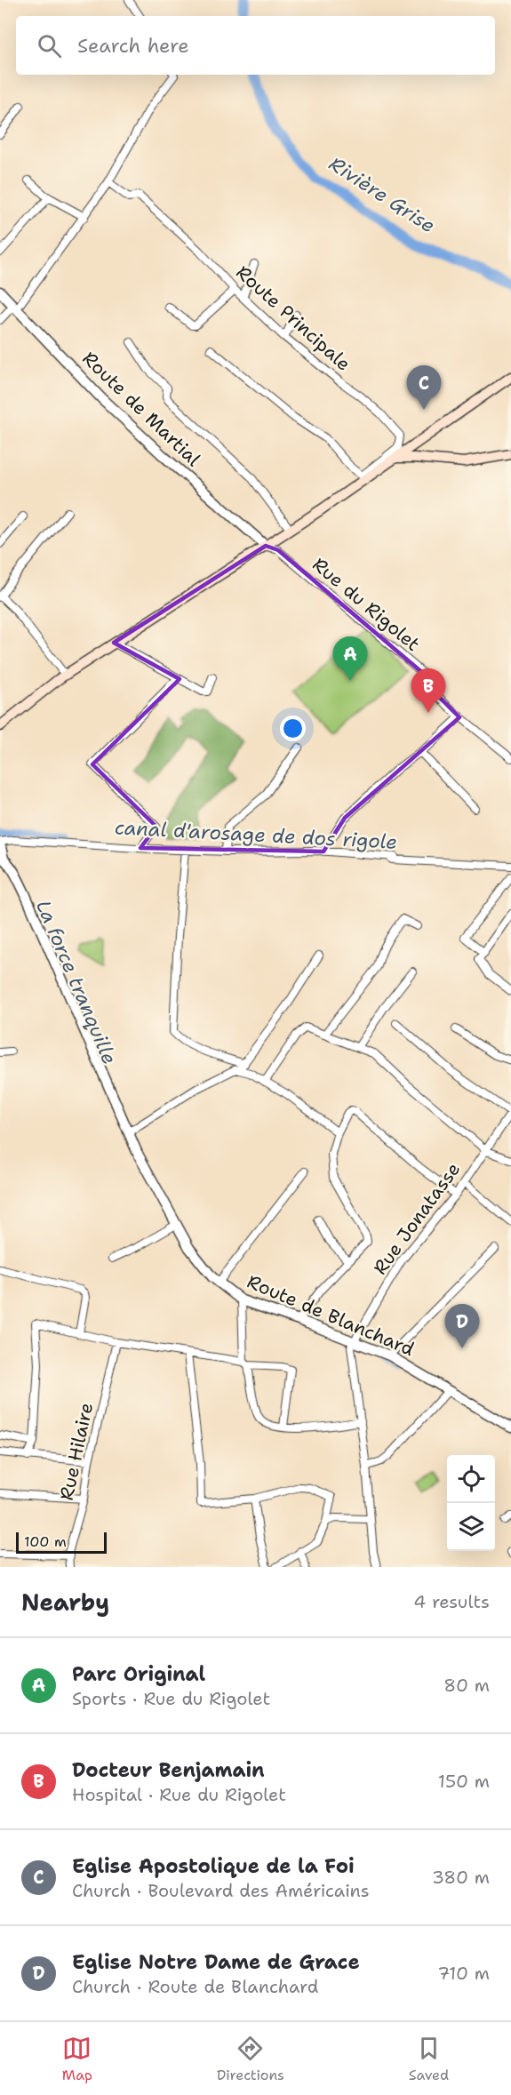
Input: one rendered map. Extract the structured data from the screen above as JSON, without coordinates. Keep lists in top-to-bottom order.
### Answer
{
  "streets": {
    "street": [
      "Route Principale",
      "Route de Martial",
      "Rue du Rigolet",
      "Rue Jonatasse",
      "Route de Blanchard",
      "Rue Hilaire"
    ]
  },
  "crossings": [
    ["Route de Martial", "Rue du Rigolet"],
    ["Rue Jonatasse", "Route de Blanchard"]
  ],
  "water": ["Rivière Grise", "canal d'arosage de dos rigole", "La force tranquille"],
  "scale_bar": "100 m",
  "page": {
    "search": "Search here",
    "pins": [
      "C",
      "A",
      "B",
      "D"
    ],
    "scale": "100 m",
    "heading": ["Nearby", "4 results"],
    "list": [
      {
        "mark": "A",
        "name": "Parc Original",
        "note": "Sports · Rue du Rigolet",
        "value": "80 m"
      },
      {
        "mark": "B",
        "name": "Docteur Benjamain",
        "note": "Hospital · Rue du Rigolet",
        "value": "150 m"
      },
      {
        "mark": "C",
        "name": "Eglise Apostolique de la Foi",
        "note": "Church · Boulevard des Américains",
        "value": "380 m"
      },
      {
        "mark": "D",
        "name": "Eglise Notre Dame de Grace",
        "note": "Church · Route de Blanchard",
        "value": "710 m"
      }
    ],
    "nav": ["Map", "Directions", "Saved"]
  }
}
